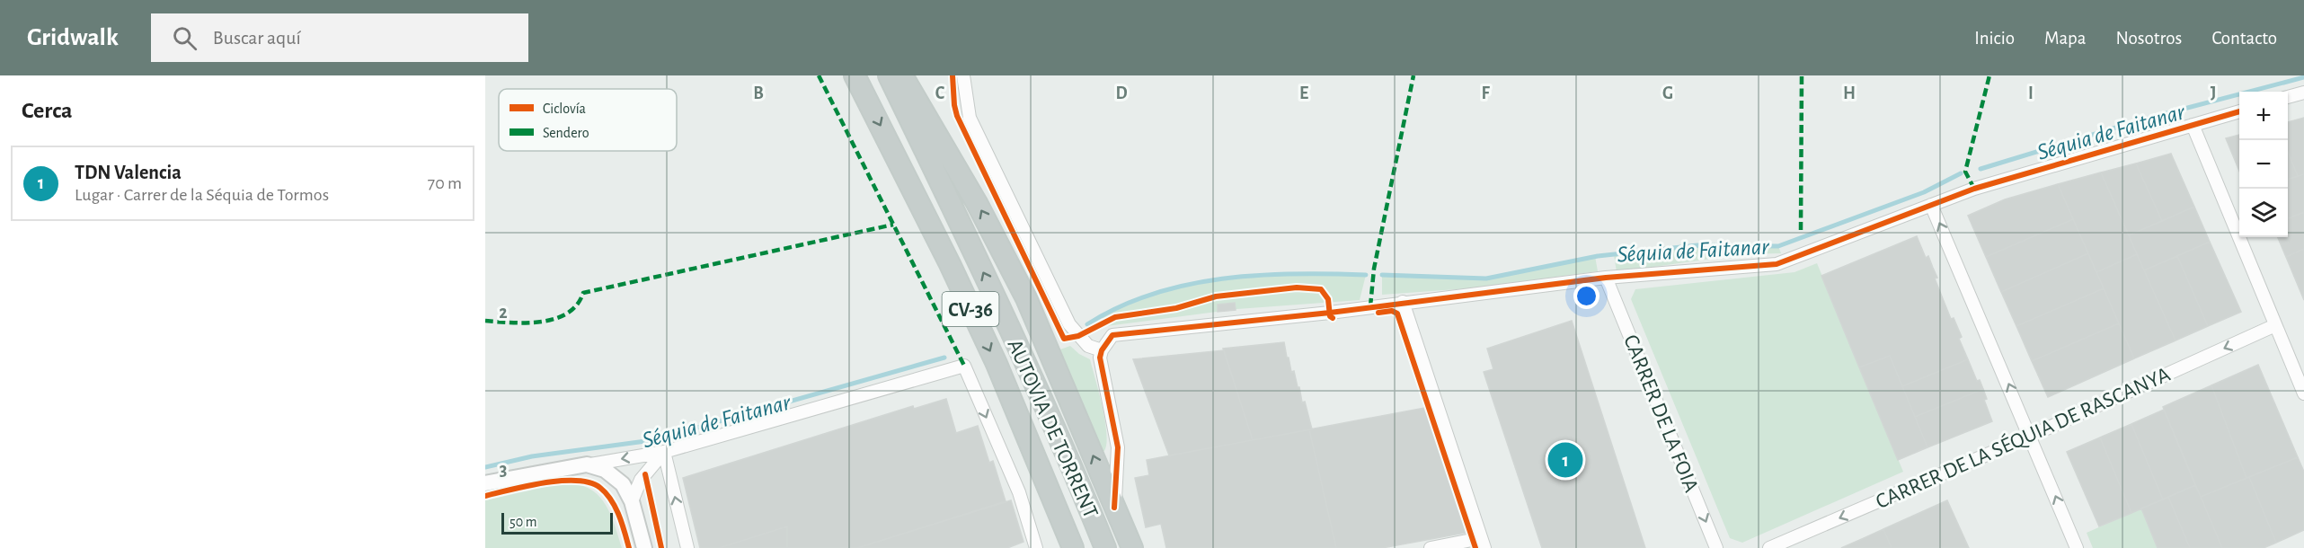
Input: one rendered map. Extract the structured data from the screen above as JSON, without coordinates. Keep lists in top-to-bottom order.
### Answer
{
  "streets": {
    "highway": ["CV-36", "AUTOVIA DE TORRENT"],
    "street": ["CARRER DE LA FOIA", "CARRER DE LA SÉQUIA DE RASCANYA"]
  },
  "one_way": ["CARRER DE LA FOIA", "CARRER DE LA SÉQUIA DE RASCANYA"],
  "water": ["Séquia de Faitanar"],
  "legend": ["Ciclovía", "Sendero"],
  "scale_bar": "50 m",
  "page": {
    "header": "Gridwalk",
    "search": "Buscar aquí",
    "nav": [
      "Inicio",
      "Mapa",
      "Nosotros",
      "Contacto"
    ],
    "heading": "Cerca",
    "map_buttons": ["+", "−"],
    "list": [
      {
        "mark": "1",
        "name": "TDN Valencia",
        "note": "Lugar · Carrer de la Séquia de Tormos",
        "value": "70 m"
      }
    ],
    "pins": "1",
    "scale": "50 m"
  },
  "grid": {
    "columns": [
      "B",
      "C",
      "D",
      "E",
      "F",
      "G",
      "H",
      "I",
      "J"
    ],
    "rows": ["2", "3"]
  }
}
